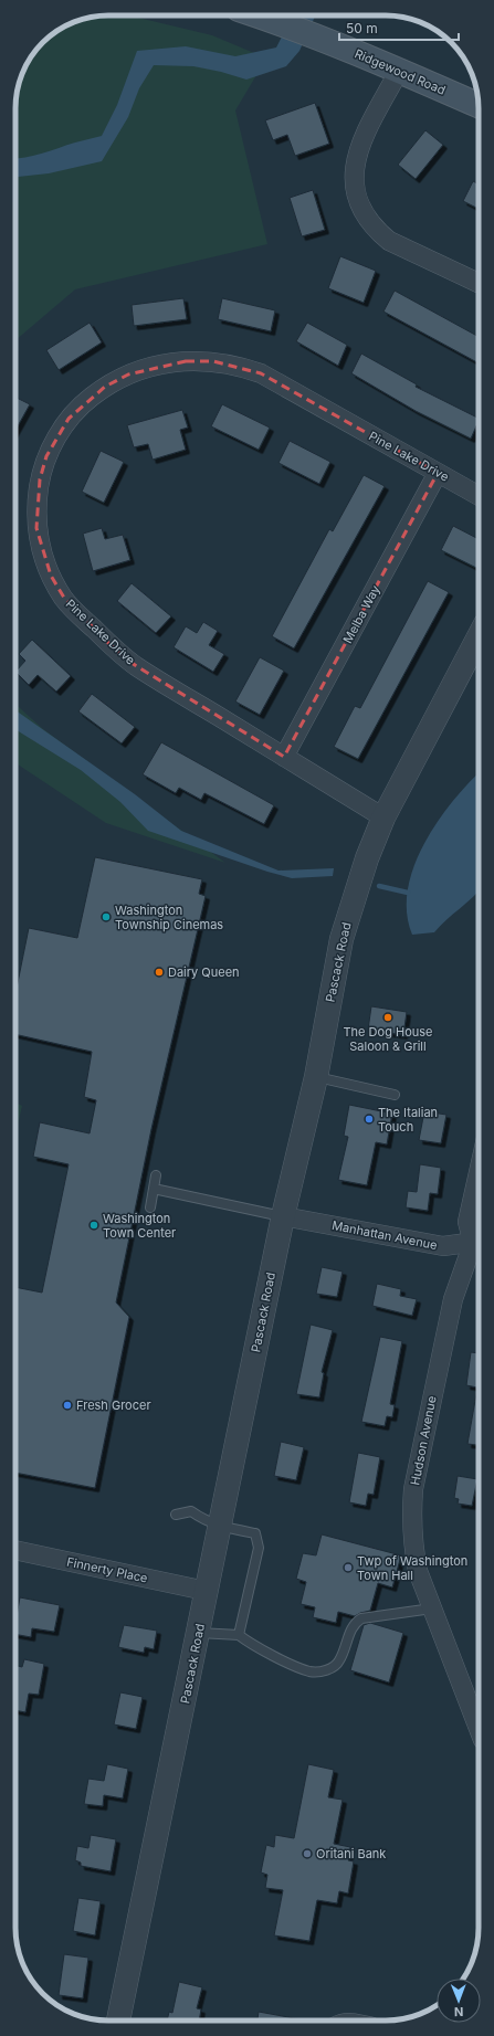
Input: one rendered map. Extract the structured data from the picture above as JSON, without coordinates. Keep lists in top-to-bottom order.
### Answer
{
  "streets": {
    "main road": ["Ridgewood Road"],
    "street": [
      "Pine Lake Drive",
      "Melba Way",
      "Pascack Road",
      "Manhattan Avenue",
      "Hudson Avenue",
      "Finnerty Place"
    ]
  },
  "crossings": [
    ["Pine Lake Drive", "Melba Way"],
    ["Pine Lake Drive", "Pascack Road"],
    ["Pascack Road", "Manhattan Avenue"],
    ["Pascack Road", "Finnerty Place"]
  ],
  "places": [
    "Washington Township Cinemas",
    "Dairy Queen",
    "The Dog House Saloon & Grill",
    "The Italian Touch",
    "Washington Town Center",
    "Fresh Grocer",
    "Twp of Washington Town Hall",
    "Oritani Bank"
  ],
  "scale_bar": "50 m",
  "north": "bottom"
}
